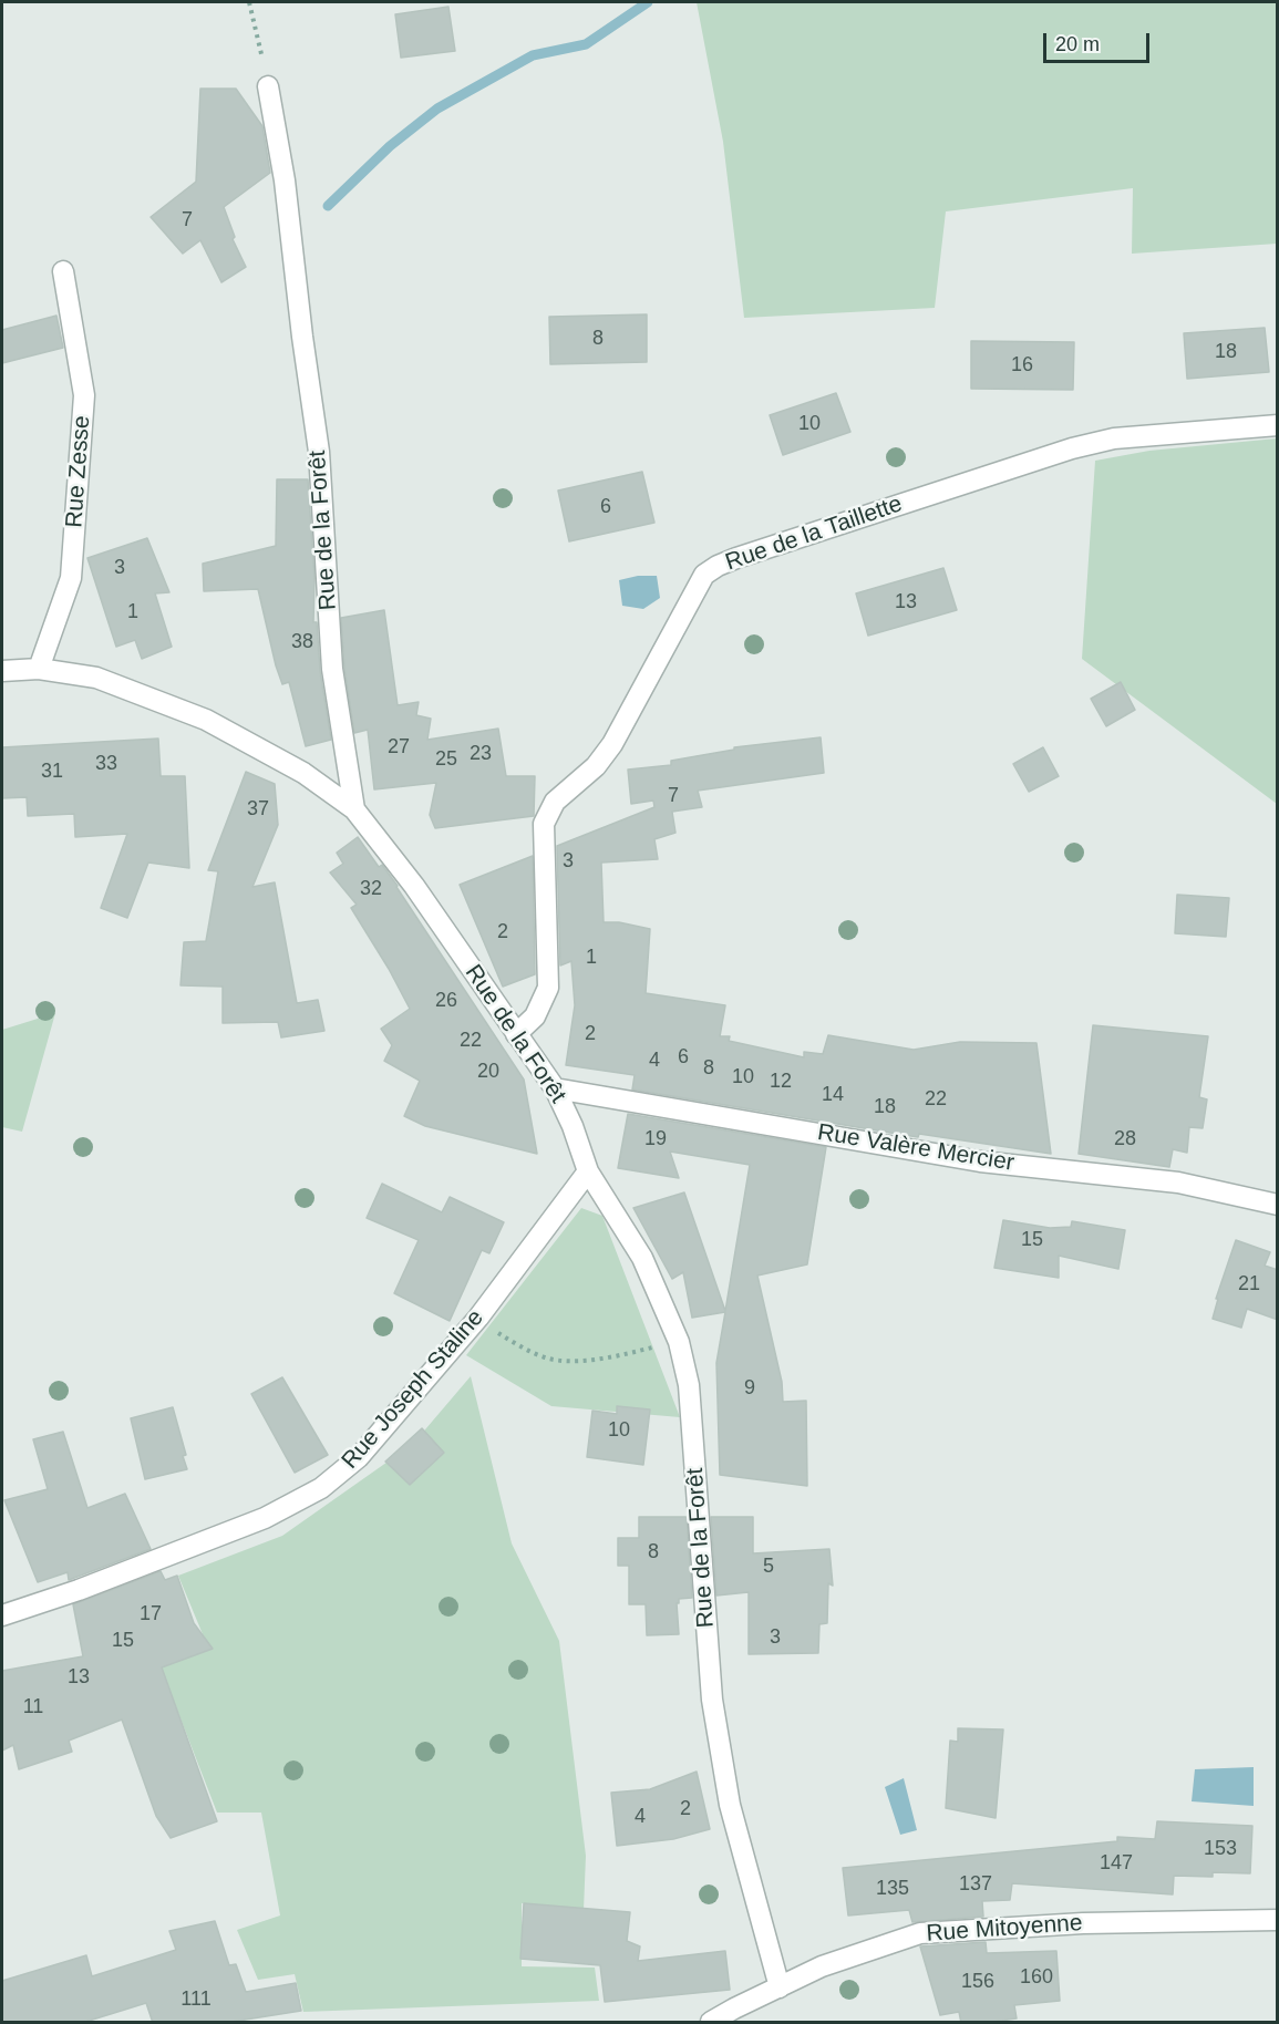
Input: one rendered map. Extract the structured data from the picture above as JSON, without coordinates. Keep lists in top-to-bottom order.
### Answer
{
  "streets": {
    "street": [
      "Rue Zesse",
      "Rue de la Forêt",
      "Rue de la Taillette",
      "Rue Valère Mercier",
      "Rue Joseph Staline",
      "Rue Mitoyenne"
    ]
  },
  "crossings": [
    ["Rue de la Forêt", "Rue de la Taillette"],
    ["Rue de la Forêt", "Rue Valère Mercier"],
    ["Rue de la Forêt", "Rue Joseph Staline"],
    ["Rue de la Forêt", "Rue Mitoyenne"]
  ],
  "house_numbers": [
    "7",
    "8",
    "18",
    "16",
    "10",
    "6",
    "3",
    "13",
    "1",
    "38",
    "27",
    "23",
    "25",
    "33",
    "31",
    "7",
    "37",
    "3",
    "32",
    "2",
    "1",
    "26",
    "2",
    "22",
    "6",
    "4",
    "8",
    "20",
    "10",
    "12",
    "14",
    "22",
    "18",
    "19",
    "28",
    "15",
    "21",
    "9",
    "10",
    "8",
    "5",
    "17",
    "3",
    "15",
    "13",
    "11",
    "2",
    "4",
    "153",
    "147",
    "137",
    "135",
    "160",
    "156",
    "111"
  ],
  "scale_bar": "20 m"
}
